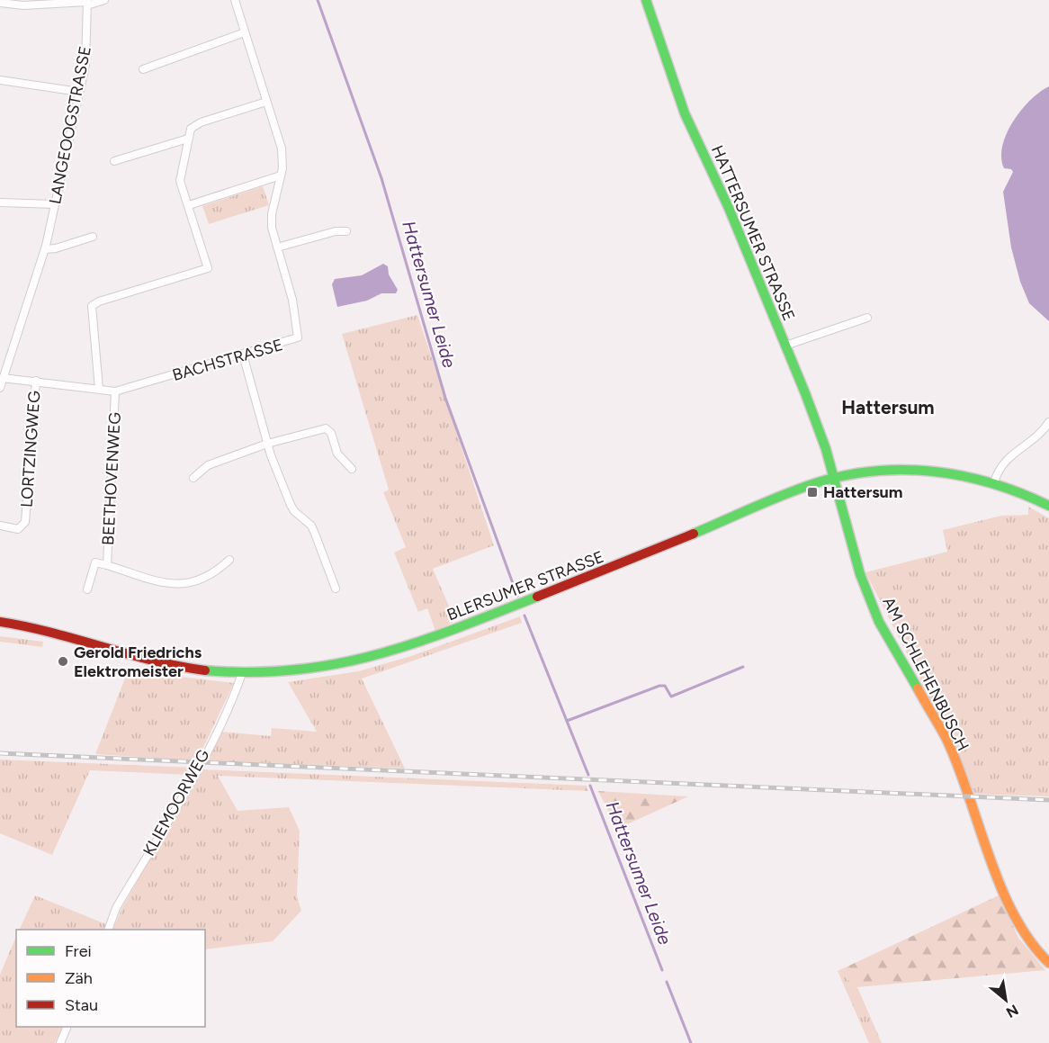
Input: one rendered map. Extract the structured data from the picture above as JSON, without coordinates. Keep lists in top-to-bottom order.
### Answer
{
  "streets": {
    "main road": ["HATTERSUMER STRASSE", "BLERSUMER STRASSE", "AM SCHLEHENBUSCH"],
    "street": [
      "LANGEOOGSTRASSE",
      "BACHSTRASSE",
      "LORTZINGWEG",
      "BEETHOVENWEG",
      "KLIEMOORWEG"
    ]
  },
  "crossings": [
    ["LANGEOOGSTRASSE", "BACHSTRASSE"],
    ["HATTERSUMER STRASSE", "BLERSUMER STRASSE"],
    ["HATTERSUMER STRASSE", "AM SCHLEHENBUSCH"],
    ["BACHSTRASSE", "LORTZINGWEG"],
    ["BACHSTRASSE", "BEETHOVENWEG"],
    ["BLERSUMER STRASSE", "AM SCHLEHENBUSCH"],
    ["BLERSUMER STRASSE", "KLIEMOORWEG"]
  ],
  "districts": ["Hattersum"],
  "water": ["Hattersumer Leide"],
  "places": {
    "transit": ["Hattersum"],
    "other": ["Gerold Friedrichs Elektromeister"]
  },
  "legend": ["Frei", "Zäh", "Stau"],
  "north": "bottom right"
}
